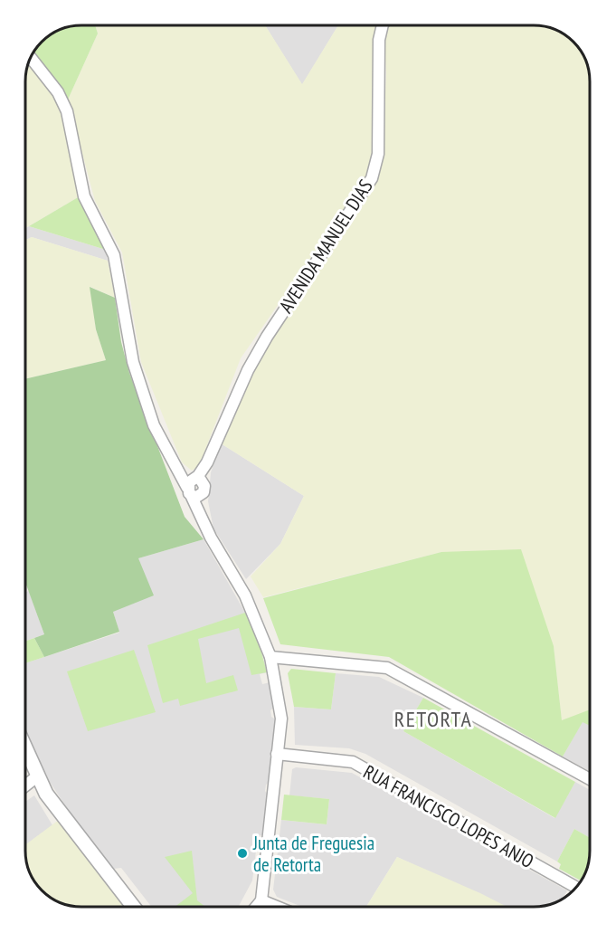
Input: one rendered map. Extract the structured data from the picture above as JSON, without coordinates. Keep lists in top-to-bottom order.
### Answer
{
  "streets": {
    "street": ["AVENIDA MANUEL DIAS", "RUA FRANCISCO LOPES ANJO"]
  },
  "crossings": [
    ["AVENIDA MANUEL DIAS", "RUA FRANCISCO LOPES ANJO"]
  ],
  "districts": ["RETORTA"],
  "places": ["Junta de Freguesia de Retorta"]
}
